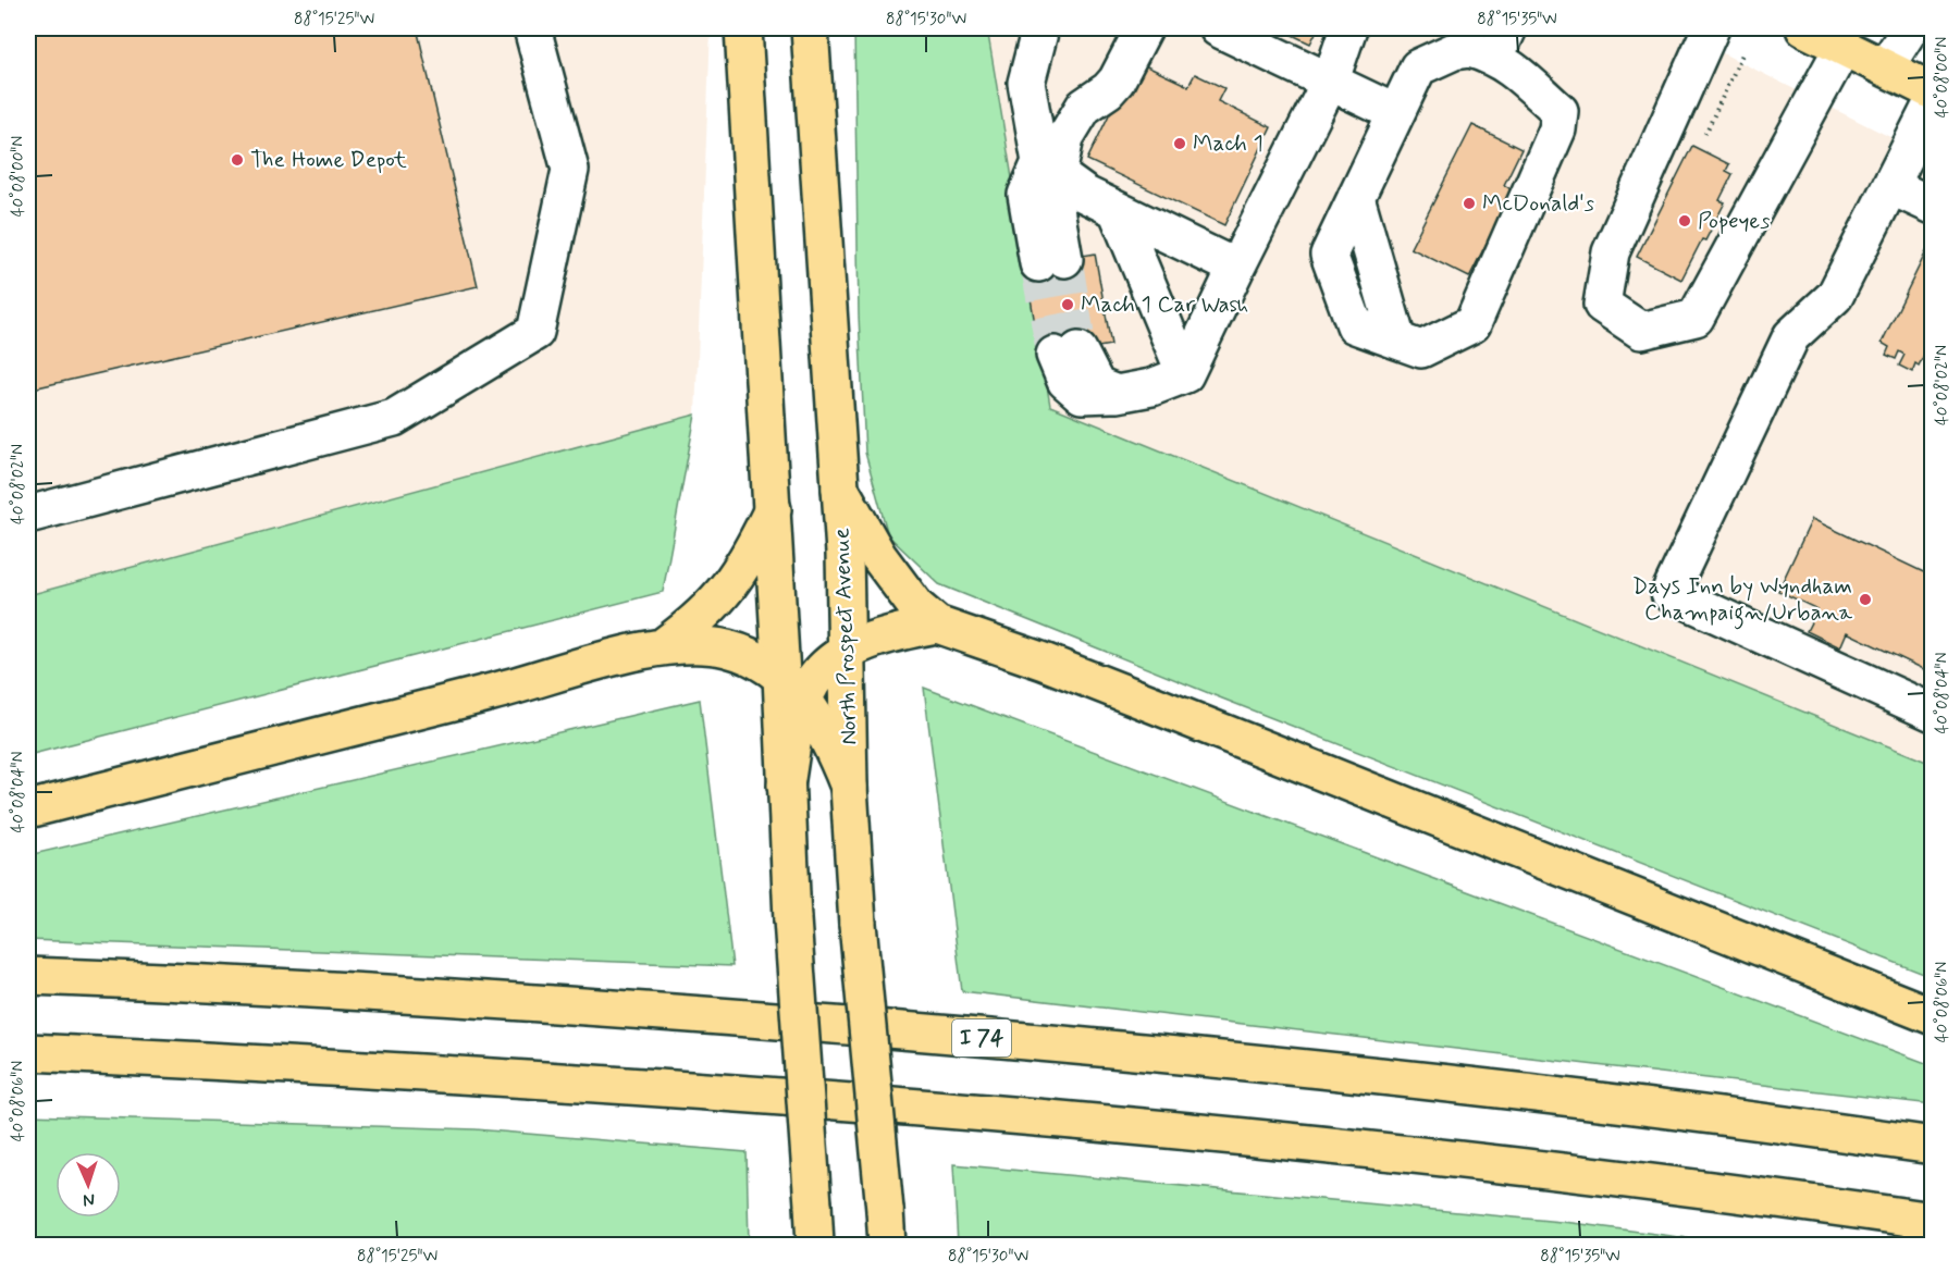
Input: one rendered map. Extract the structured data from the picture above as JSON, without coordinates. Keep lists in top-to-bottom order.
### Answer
{
  "streets": {
    "main road": ["North Prospect Avenue", "I 74"]
  },
  "places": [
    "Mach 1",
    "The Home Depot",
    "McDonald's",
    "Popeyes",
    "Mach 1 Car Wash",
    "Days Inn by Wyndham Champaign/Urbana"
  ],
  "north": "bottom",
  "coordinates": [
    "88°15'25\"W",
    "88°15'30\"W",
    "88°15'35\"W",
    "40°08'00\"N",
    "40°08'02\"N",
    "40°08'04\"N",
    "40°08'06\"N"
  ]
}
